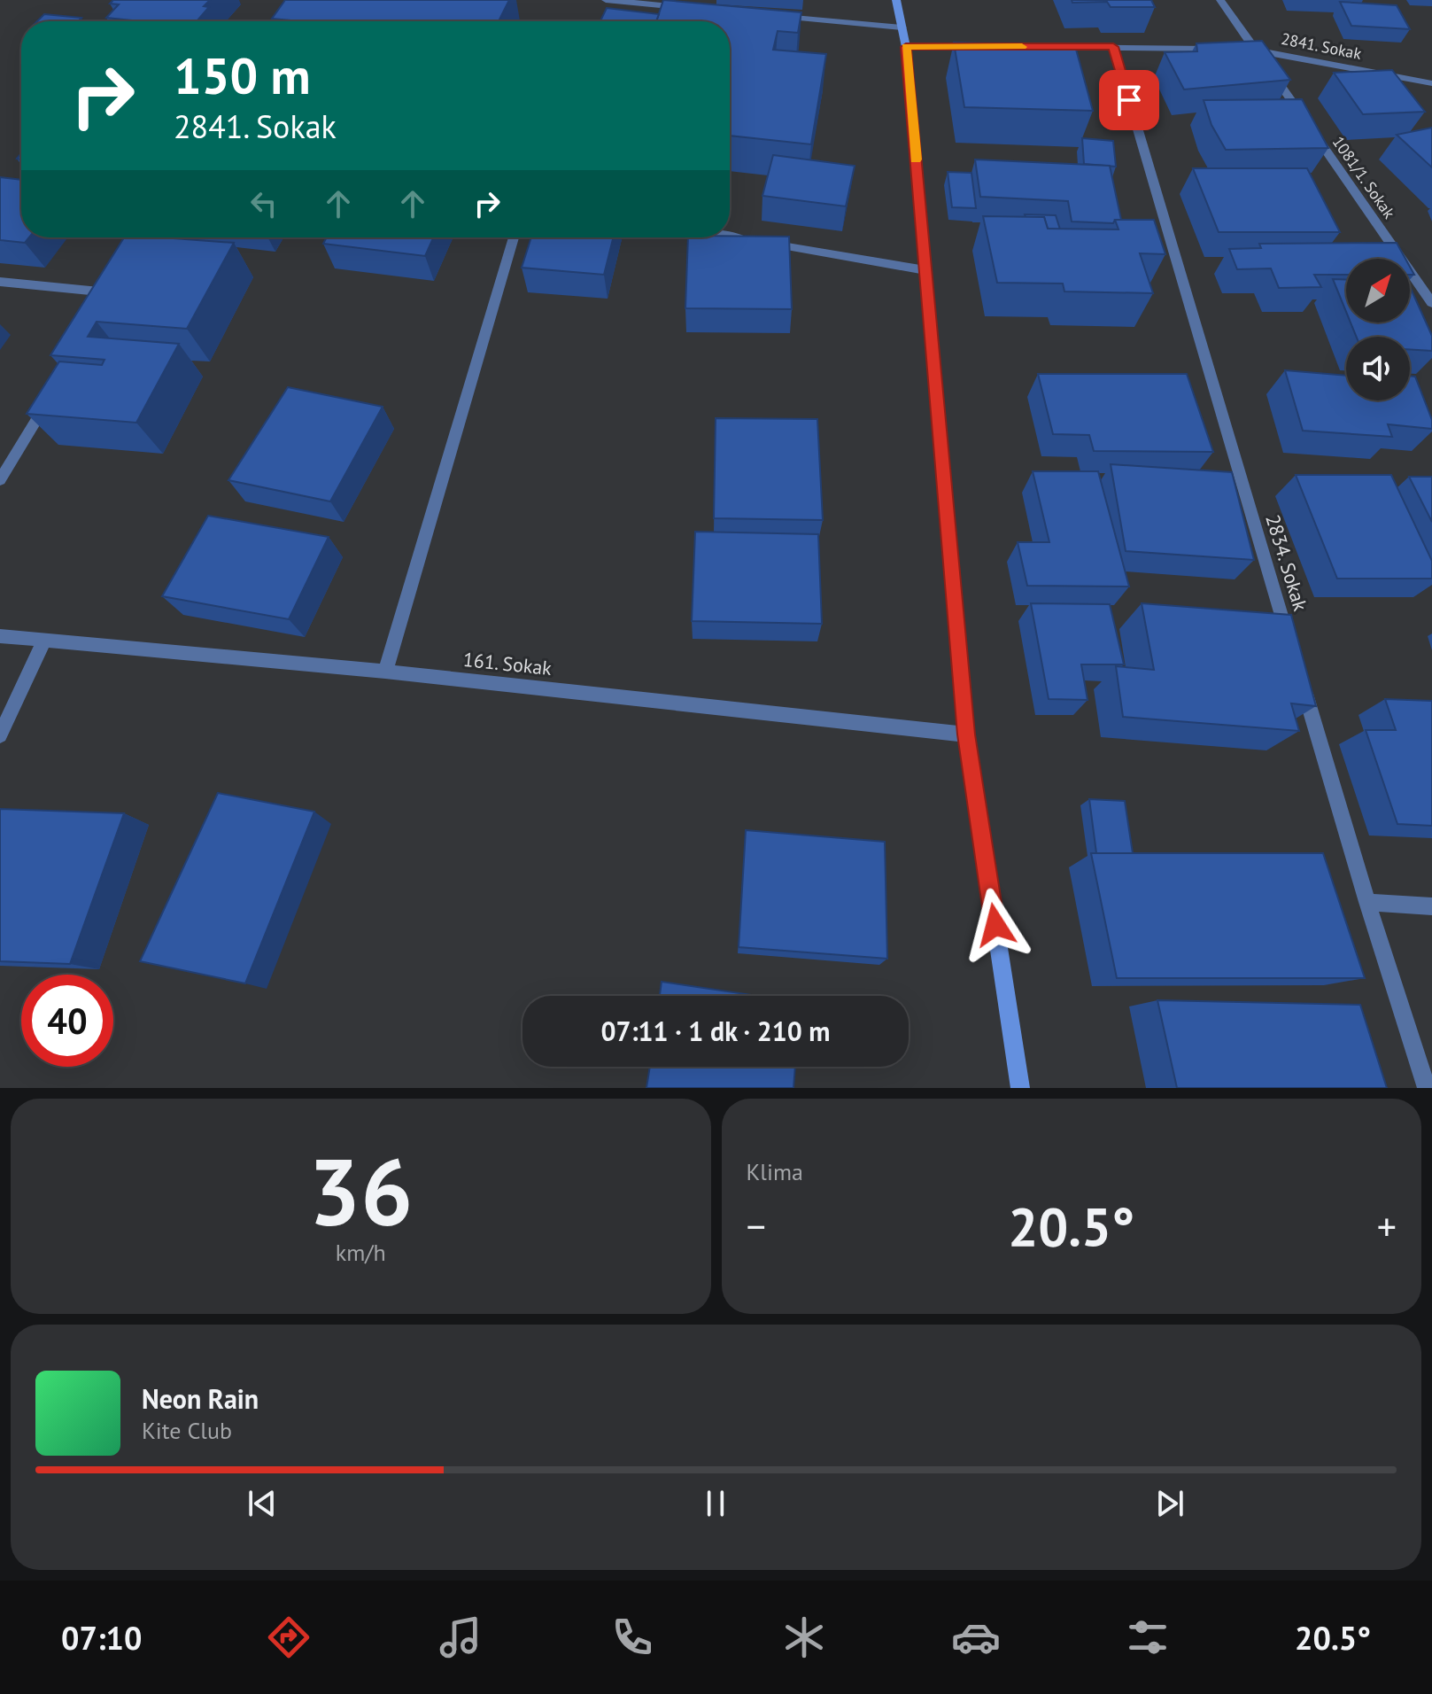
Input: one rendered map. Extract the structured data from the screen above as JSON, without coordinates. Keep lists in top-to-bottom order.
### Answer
{
  "streets": {
    "street": [
      "2841. Sokak",
      "1081/1. Sokak",
      "2834. Sokak",
      "161. Sokak"
    ]
  },
  "crossings": [
    ["2841. Sokak", "1081/1. Sokak"]
  ],
  "north": "top right",
  "page": {
    "turn": ["150 m", "2841. Sokak"],
    "limit": "40",
    "trip": "07:11 · 1 dk · 210 m",
    "tile": [
      ["36", "km/h"],
      "Klima"
    ],
    "heat": ["−", "20.5°", "+"],
    "song": ["Neon Rain", "Kite Club"],
    "tabs": ["07:10", "20.5°"]
  }
}
